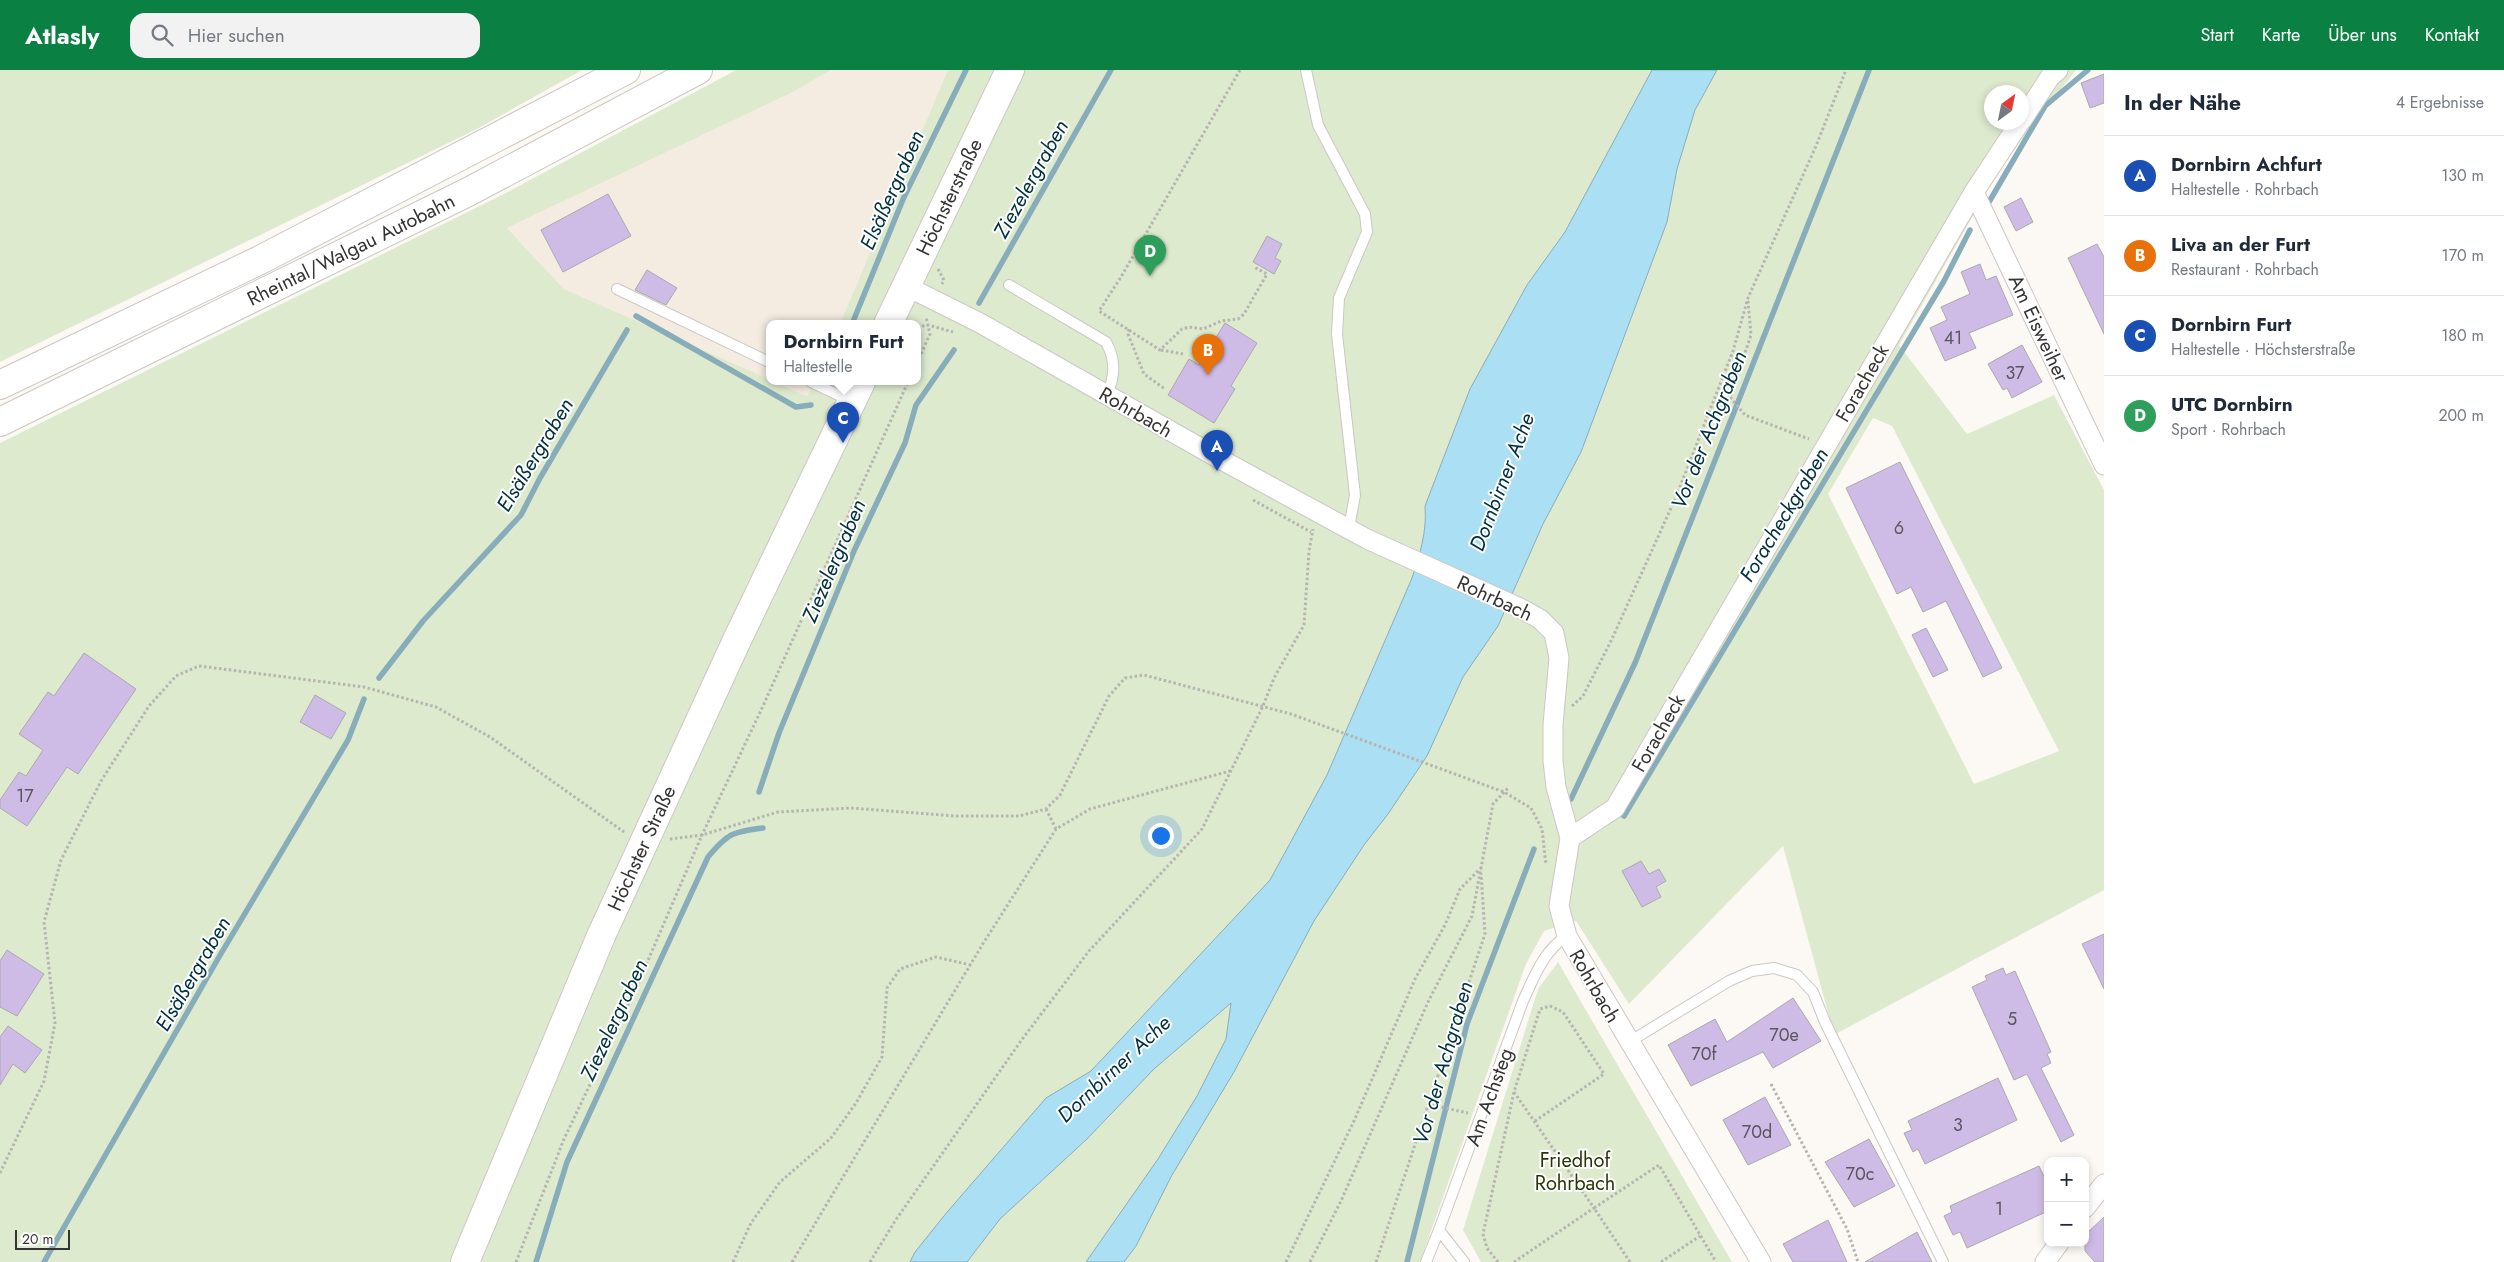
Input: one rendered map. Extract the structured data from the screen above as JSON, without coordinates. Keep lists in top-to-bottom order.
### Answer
{
  "streets": {
    "main road": ["Höchsterstraße", "Rheintal/Walgau Autobahn", "Höchster Straße"],
    "street": ["Am Eisweiher", "Foracheck", "Rohrbach"],
    "lane": ["Am Achsteg"]
  },
  "crossings": [
    ["Höchsterstraße", "Rohrbach"],
    ["Am Eisweiher", "Foracheck"],
    ["Foracheck", "Rohrbach"],
    ["Rohrbach", "Am Achsteg"]
  ],
  "water": [
    "Ziezelergraben",
    "Elsäßergraben",
    "Vor der Achgraben",
    "Dornbirner Ache",
    "Foracheckgraben"
  ],
  "parks": ["Friedhof Rohrbach"],
  "house_numbers": [
    "41",
    "37",
    "6",
    "17",
    "5",
    "70e",
    "70f",
    "3",
    "70d",
    "70c",
    "1"
  ],
  "scale_bar": "20 m",
  "north": "top right",
  "page": {
    "header": "Atlasly",
    "search": "Hier suchen",
    "nav": [
      "Start",
      "Karte",
      "Über uns",
      "Kontakt"
    ],
    "heading": ["In der Nähe", "4 Ergebnisse"],
    "list": [
      {
        "mark": "A",
        "name": "Dornbirn Achfurt",
        "note": "Haltestelle · Rohrbach",
        "value": "130 m"
      },
      {
        "mark": "B",
        "name": "Liva an der Furt",
        "note": "Restaurant · Rohrbach",
        "value": "170 m"
      },
      {
        "mark": "C",
        "name": "Dornbirn Furt",
        "note": "Haltestelle · Höchsterstraße",
        "value": "180 m"
      },
      {
        "mark": "D",
        "name": "UTC Dornbirn",
        "note": "Sport · Rohrbach",
        "value": "200 m"
      }
    ],
    "pins": [
      "D",
      "B",
      "C",
      "A"
    ],
    "popup": ["Dornbirn Furt", "Haltestelle"],
    "map_buttons": ["+", "−"],
    "scale": "20 m"
  }
}
